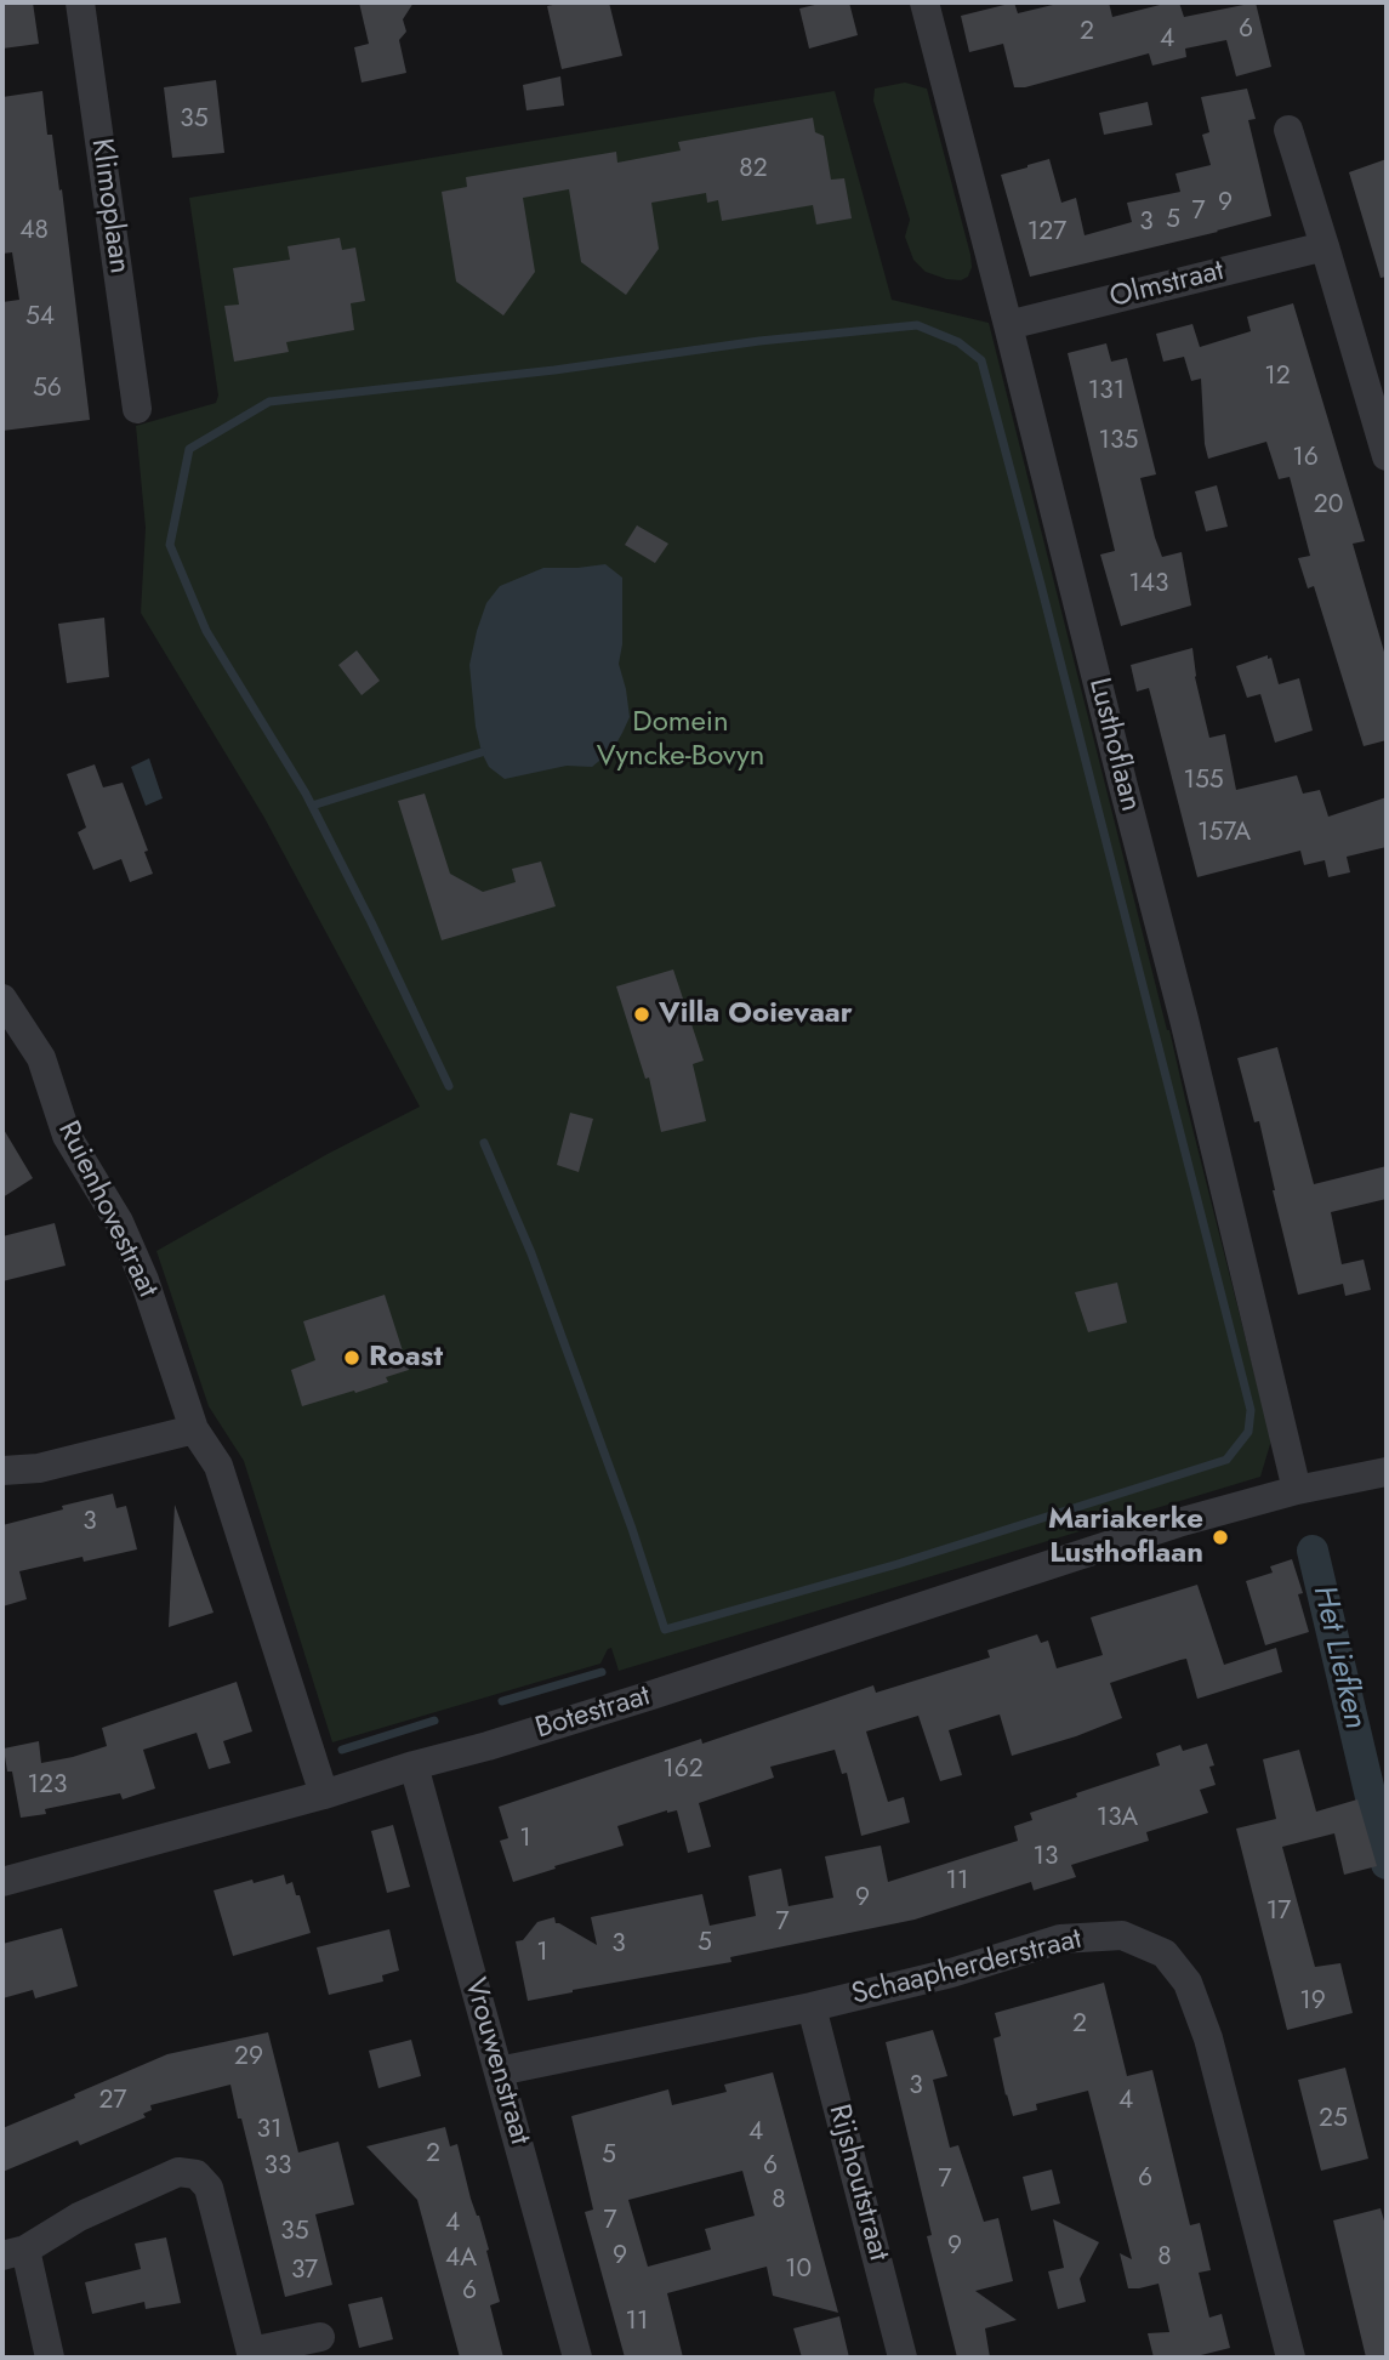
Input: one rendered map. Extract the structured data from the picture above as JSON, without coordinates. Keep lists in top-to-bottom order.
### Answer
{
  "streets": {
    "street": [
      "Klimoplaan",
      "Olmstraat",
      "Lusthoflaan",
      "Ruienhovestraat",
      "Botestraat",
      "Schaapherderstraat",
      "Vrouwenstraat",
      "Rijshoutstraat"
    ]
  },
  "crossings": [
    ["Olmstraat", "Lusthoflaan"],
    ["Lusthoflaan", "Botestraat"],
    ["Ruienhovestraat", "Botestraat"],
    ["Botestraat", "Vrouwenstraat"],
    ["Schaapherderstraat", "Vrouwenstraat"],
    ["Schaapherderstraat", "Rijshoutstraat"]
  ],
  "water": ["Het Liefken"],
  "parks": ["Domein Vyncke-Bovyn"],
  "places": ["Villa Ooievaar", "Roast", "Mariakerke Lusthoflaan"],
  "house_numbers": [
    "6",
    "2",
    "4",
    "35",
    "82",
    "9",
    "7",
    "5",
    "3",
    "48",
    "127",
    "54",
    "12",
    "56",
    "131",
    "135",
    "16",
    "20",
    "143",
    "155",
    "157A",
    "3",
    "162",
    "123",
    "13A",
    "1",
    "13",
    "11",
    "9",
    "17",
    "7",
    "5",
    "3",
    "1",
    "19",
    "2",
    "29",
    "3",
    "27",
    "4",
    "25",
    "31",
    "4",
    "2",
    "5",
    "33",
    "6",
    "6",
    "7",
    "8",
    "7",
    "4",
    "35",
    "9",
    "9",
    "8",
    "4A",
    "10",
    "37",
    "6",
    "11"
  ]
}
